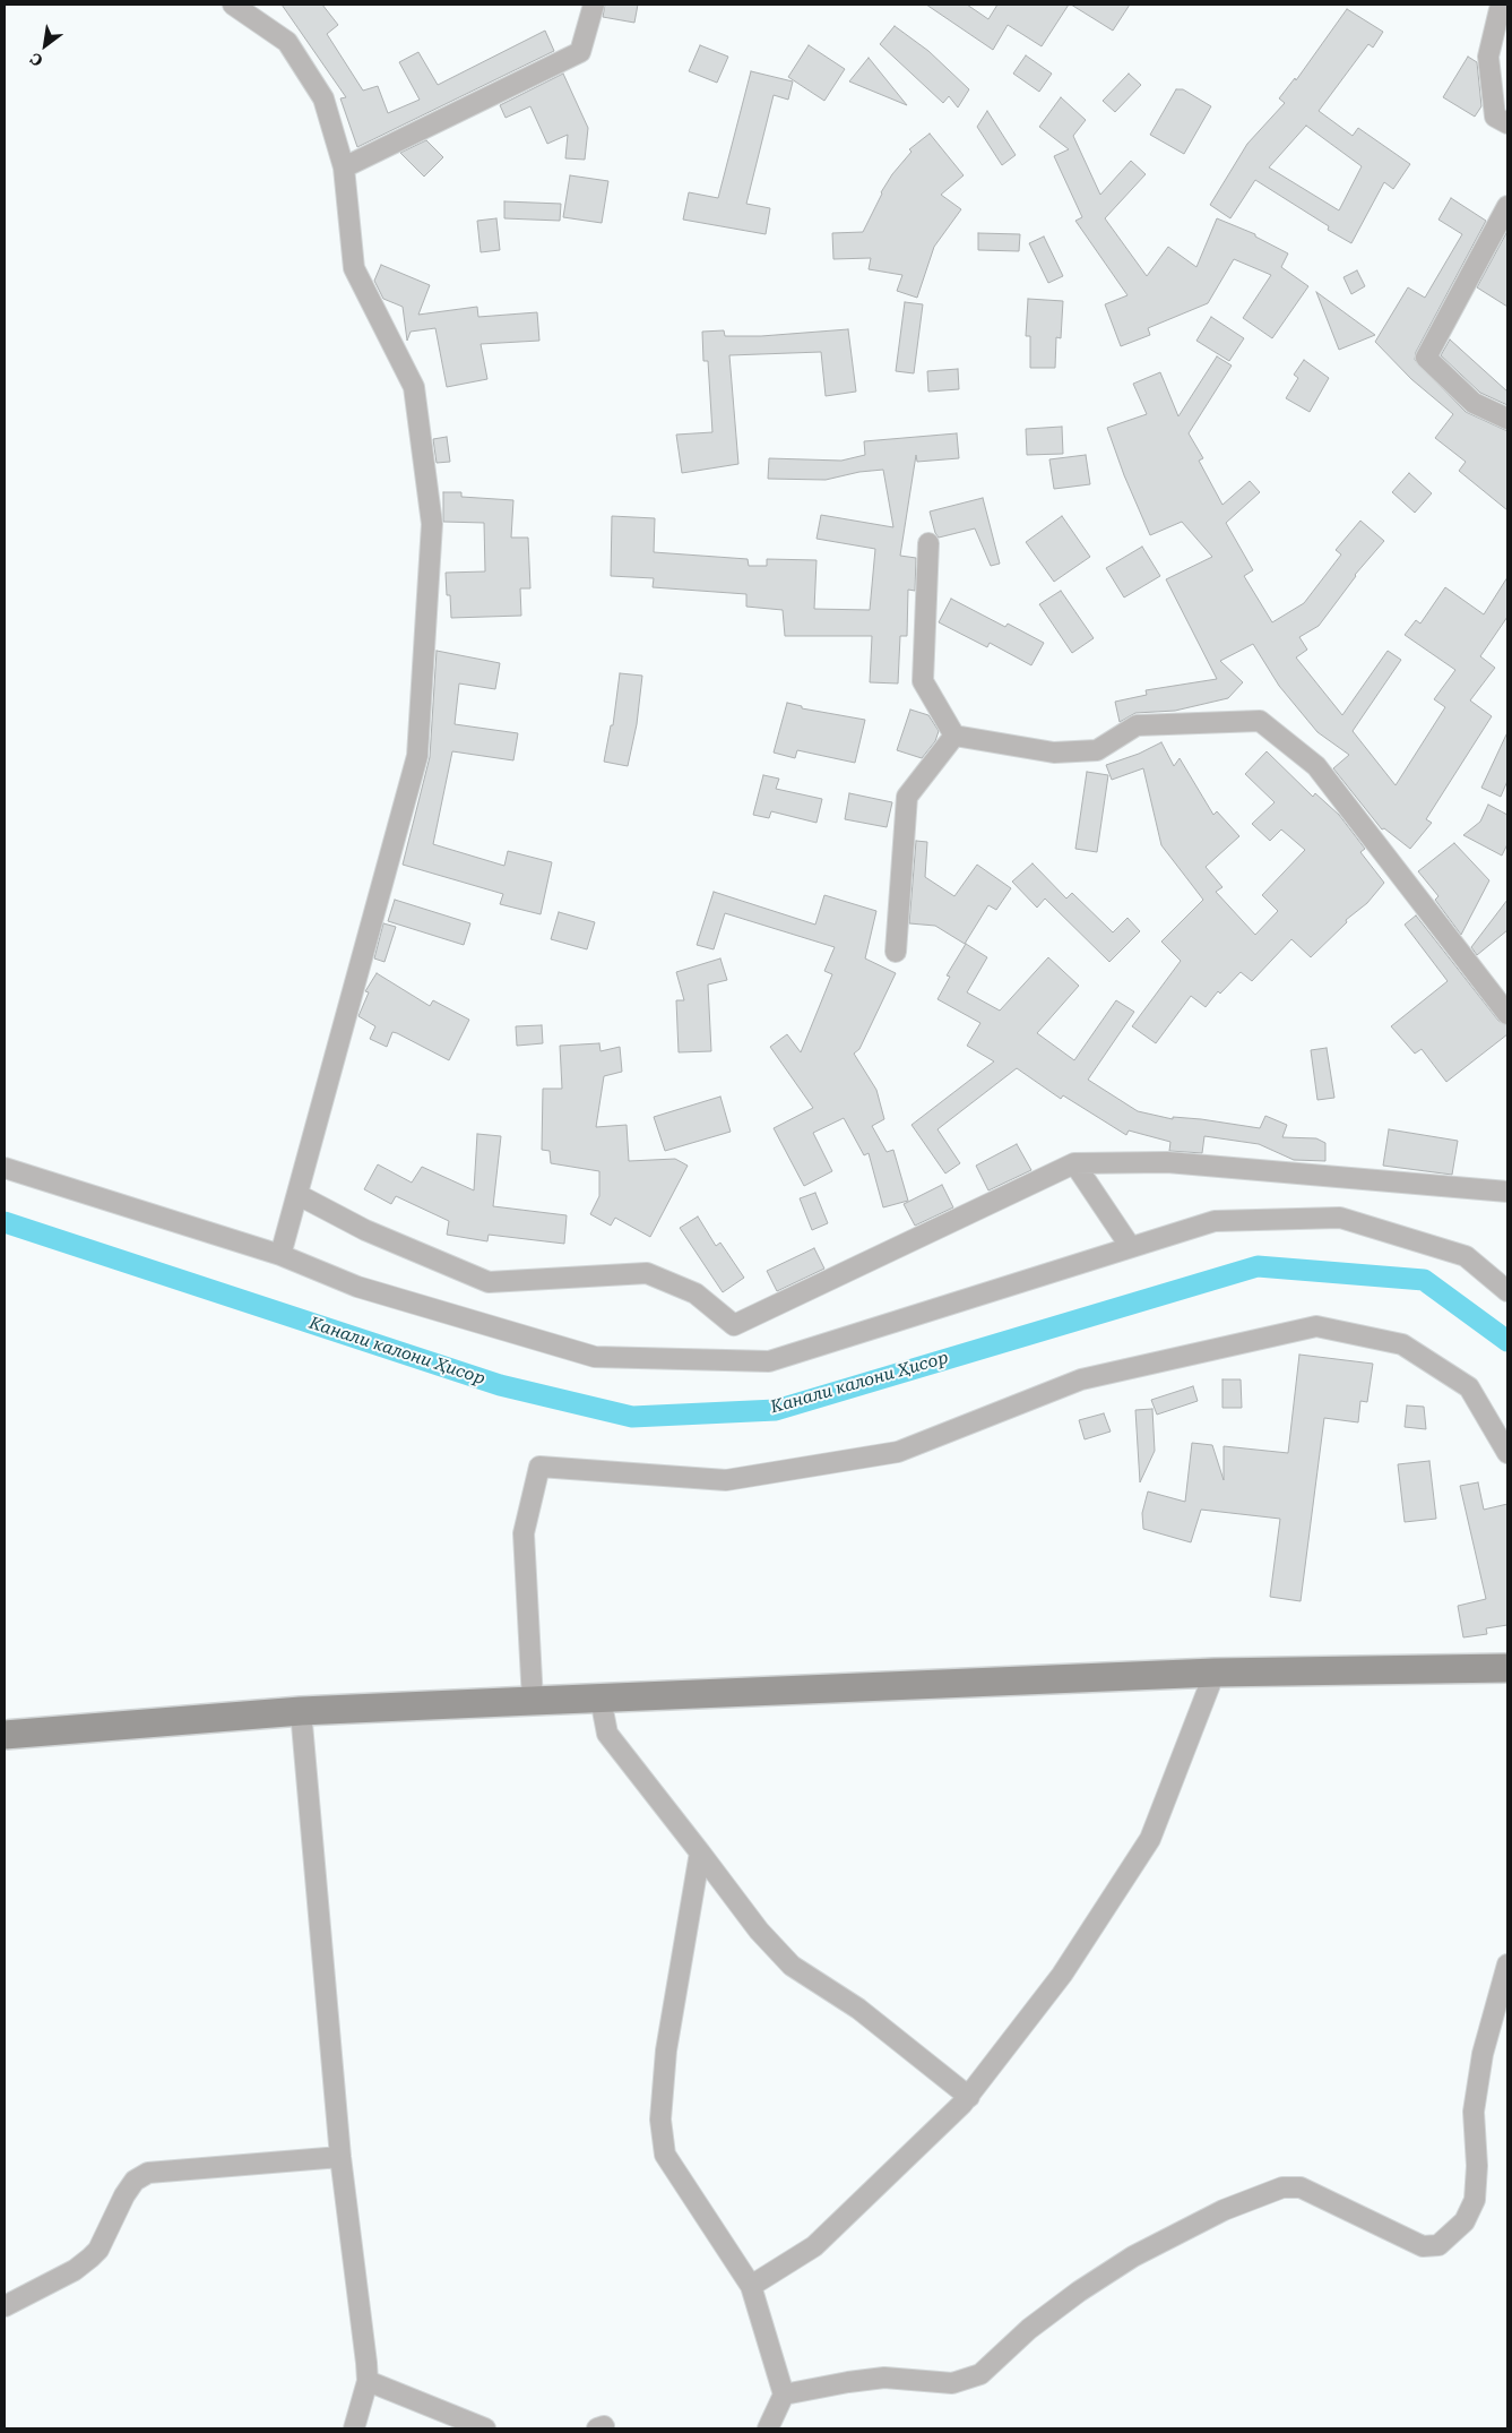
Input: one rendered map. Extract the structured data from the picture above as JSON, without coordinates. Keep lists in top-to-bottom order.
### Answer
{
  "water": ["Канали калони Ҳисор"],
  "north": "bottom left"
}
